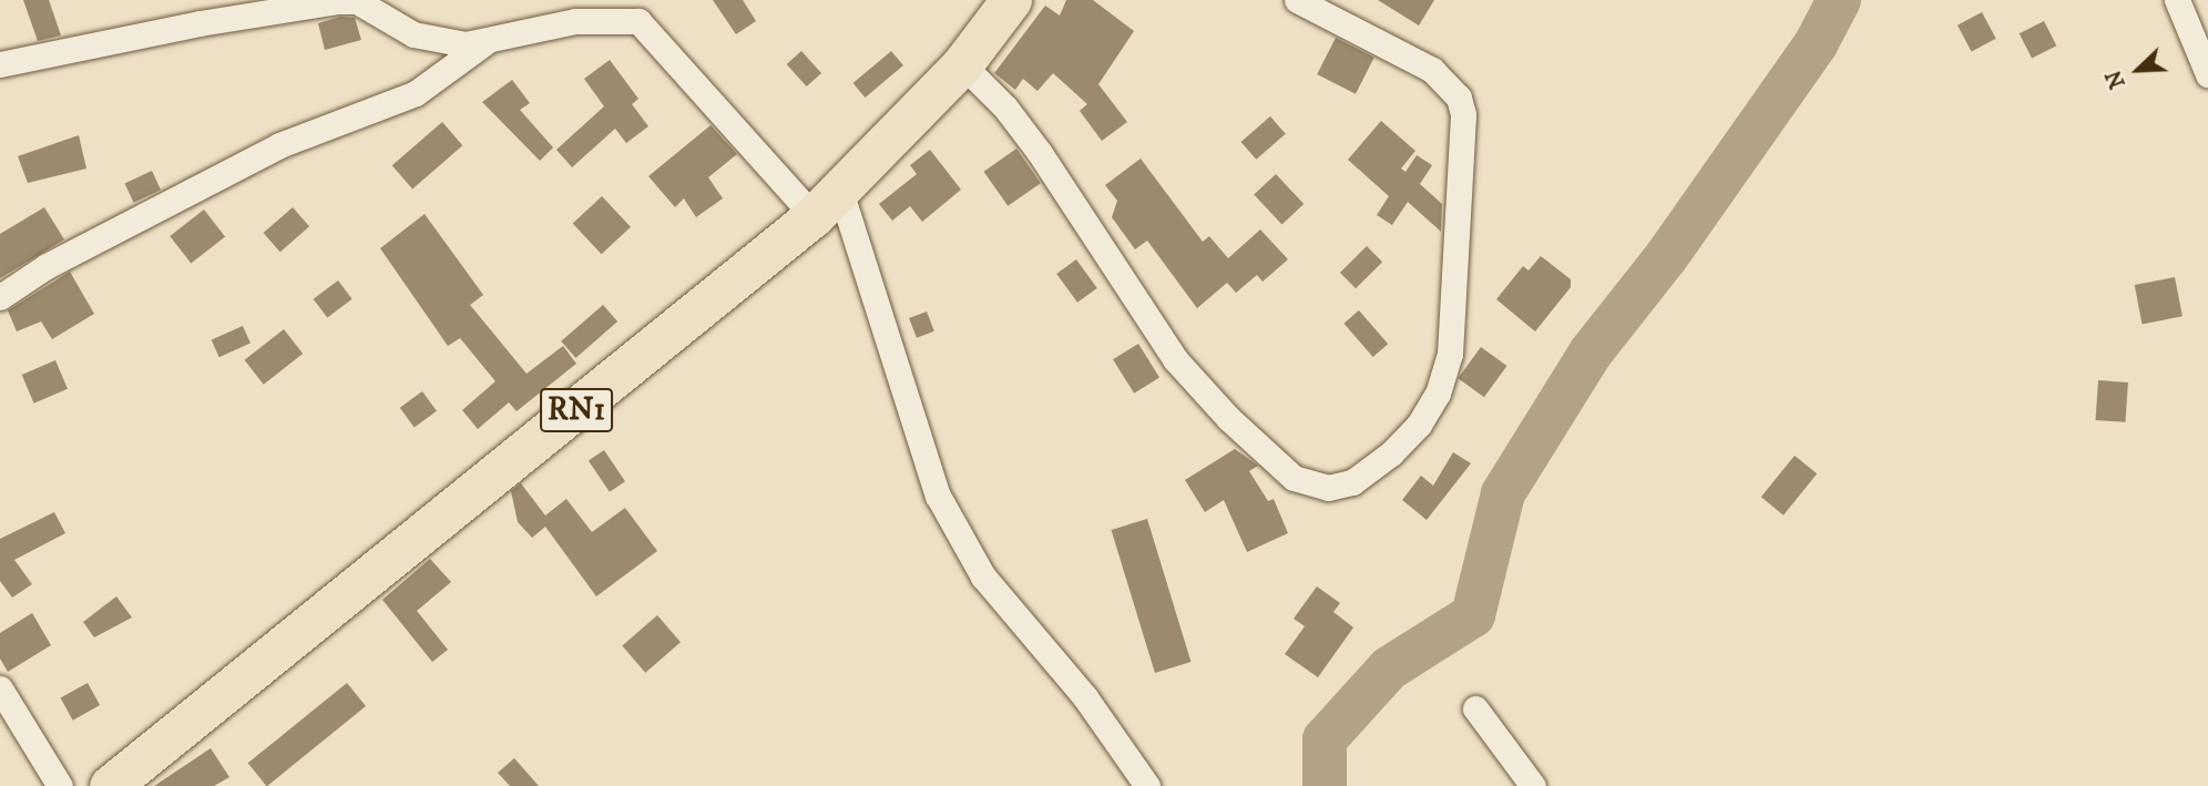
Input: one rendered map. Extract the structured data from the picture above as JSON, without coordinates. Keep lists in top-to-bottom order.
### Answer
{
  "streets": {
    "highway": ["RN1"]
  },
  "north": "bottom left"
}
